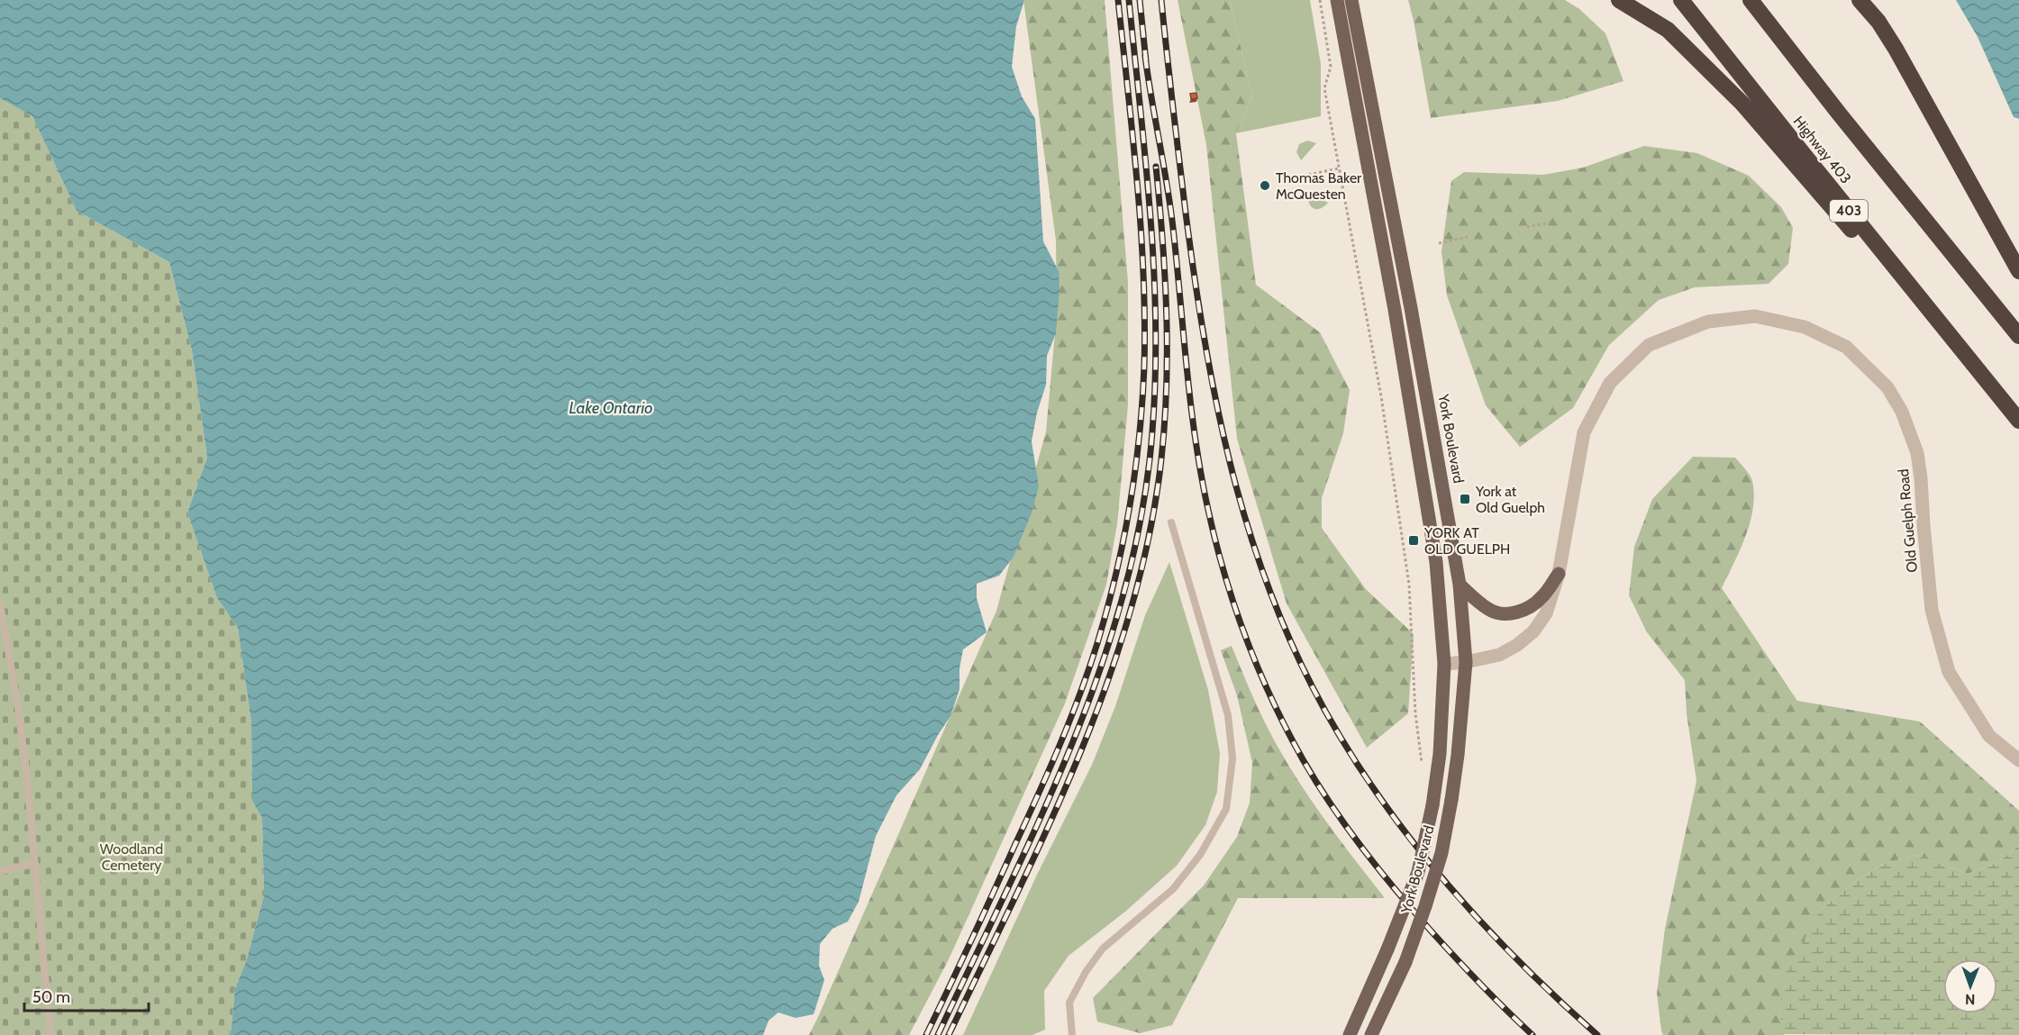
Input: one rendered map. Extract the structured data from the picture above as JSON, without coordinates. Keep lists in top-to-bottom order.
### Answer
{
  "streets": {
    "highway": ["Highway 403", "403"],
    "main road": ["York Boulevard"],
    "street": ["Old Guelph Road"]
  },
  "crossings": [
    ["York Boulevard", "Old Guelph Road"]
  ],
  "water": ["Lake Ontario"],
  "parks": ["Woodland Cemetery"],
  "places": {
    "other": ["Thomas Baker McQuesten"],
    "transit": ["York at Old Guelph", "YORK AT OLD GUELPH"]
  },
  "scale_bar": "50 m",
  "north": "bottom"
}
